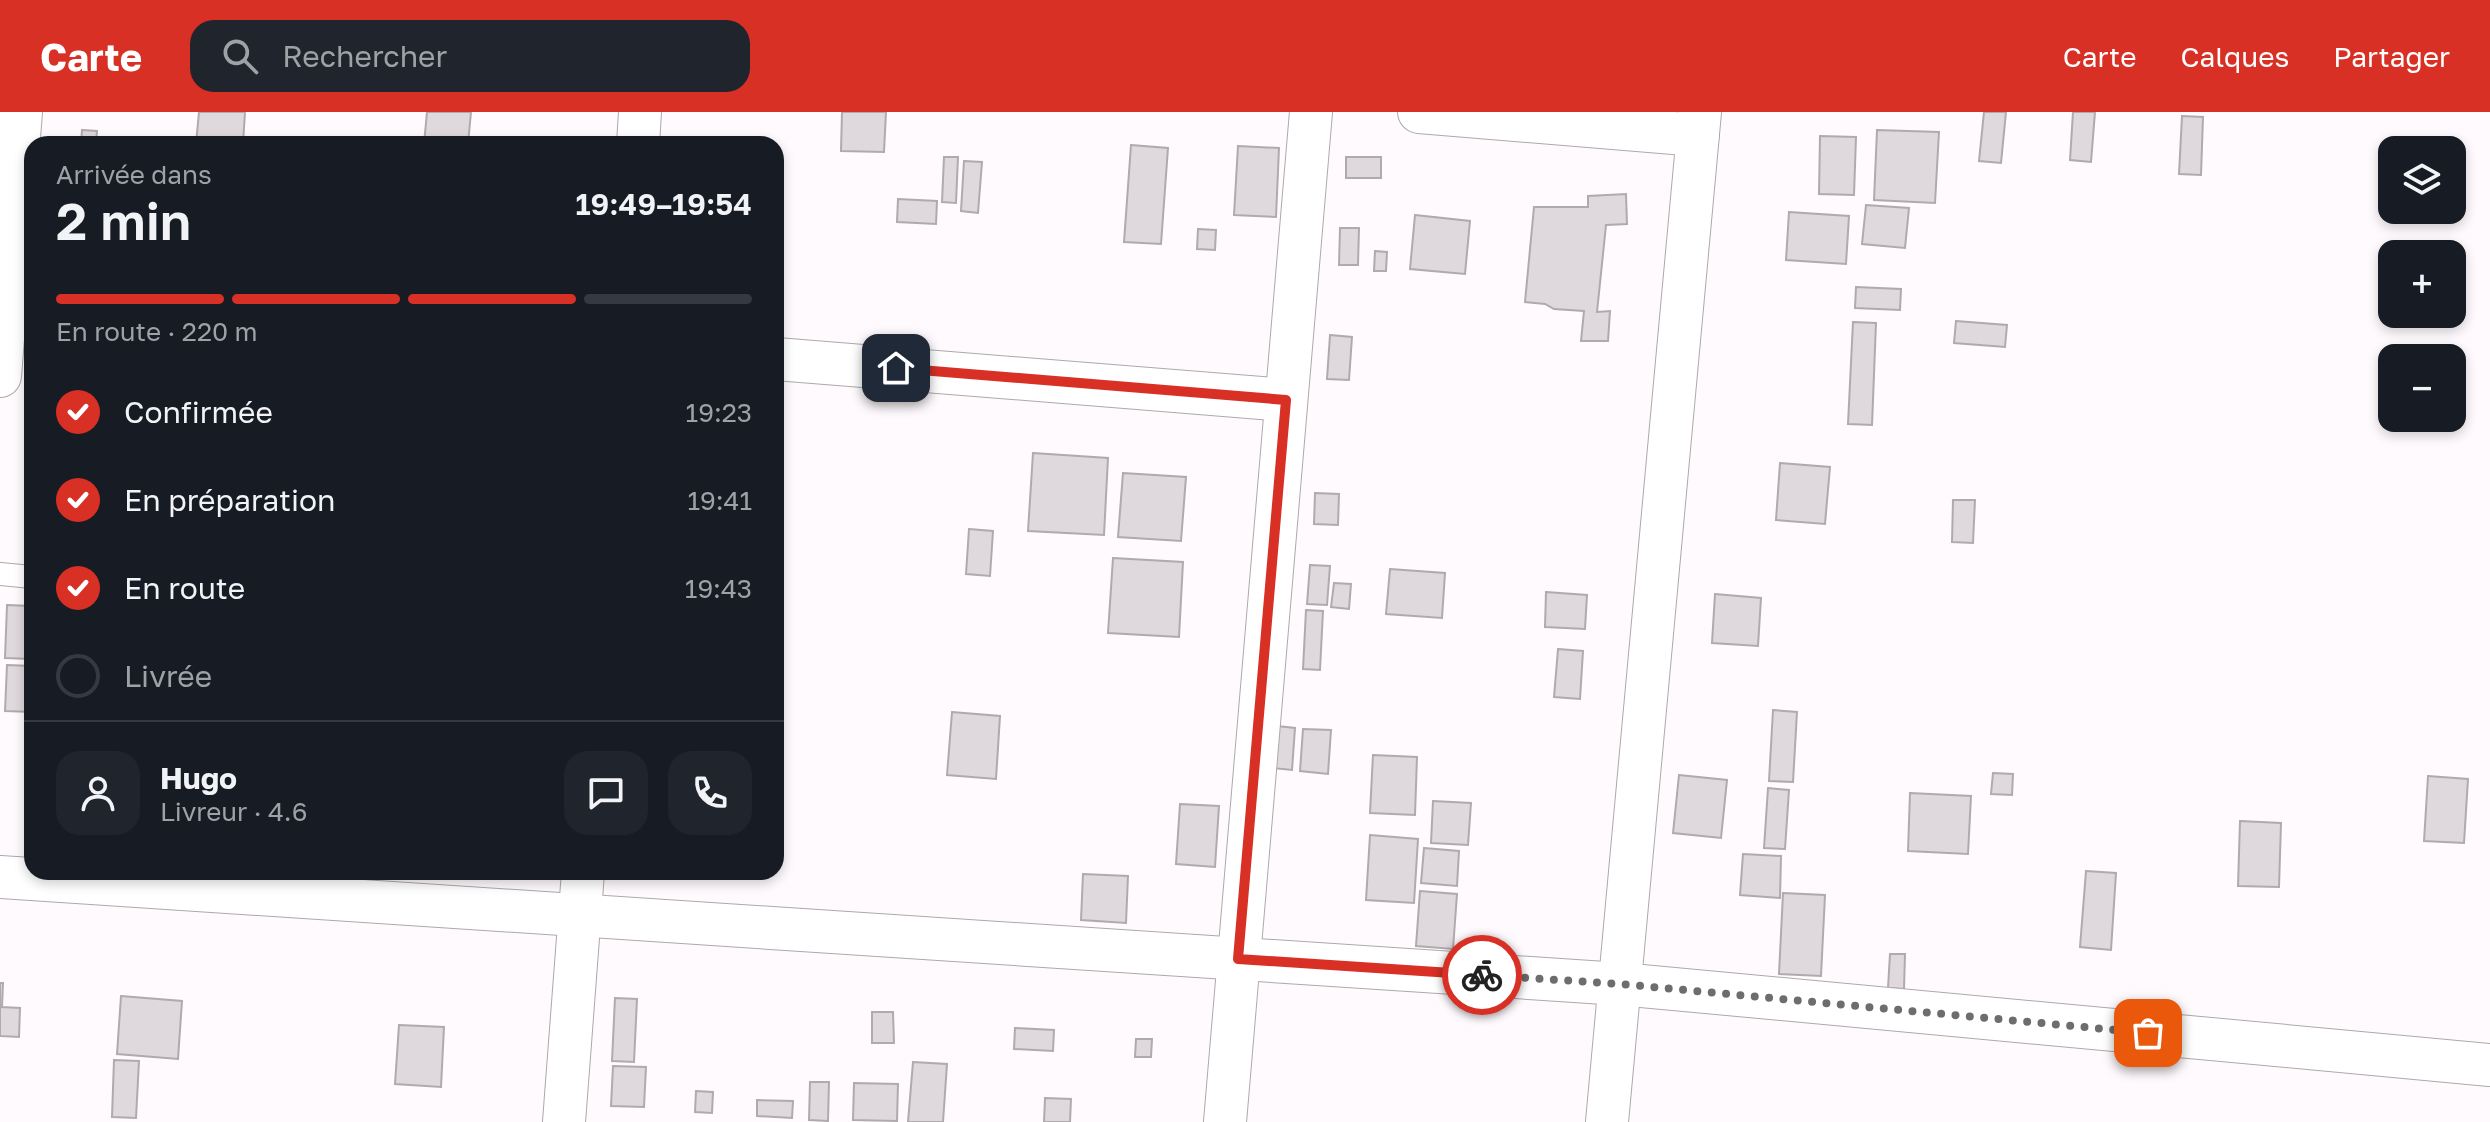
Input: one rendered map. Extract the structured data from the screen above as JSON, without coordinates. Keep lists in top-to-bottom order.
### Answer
{
  "page": {
    "header": "Carte",
    "search": "Rechercher",
    "nav": ["Carte", "Calques", "Partager"],
    "map_buttons": ["+", "−"],
    "heading": ["2 min", "Arrivée dans", "19:49–19:54"],
    "panel": ["Hugo", "Livreur · 4.6"],
    "bar": "En route · 220 m",
    "list": [
      ["Confirmée", "19:23"],
      ["En préparation", "19:41"],
      ["En route", "19:43"],
      "Livrée"
    ]
  }
}
